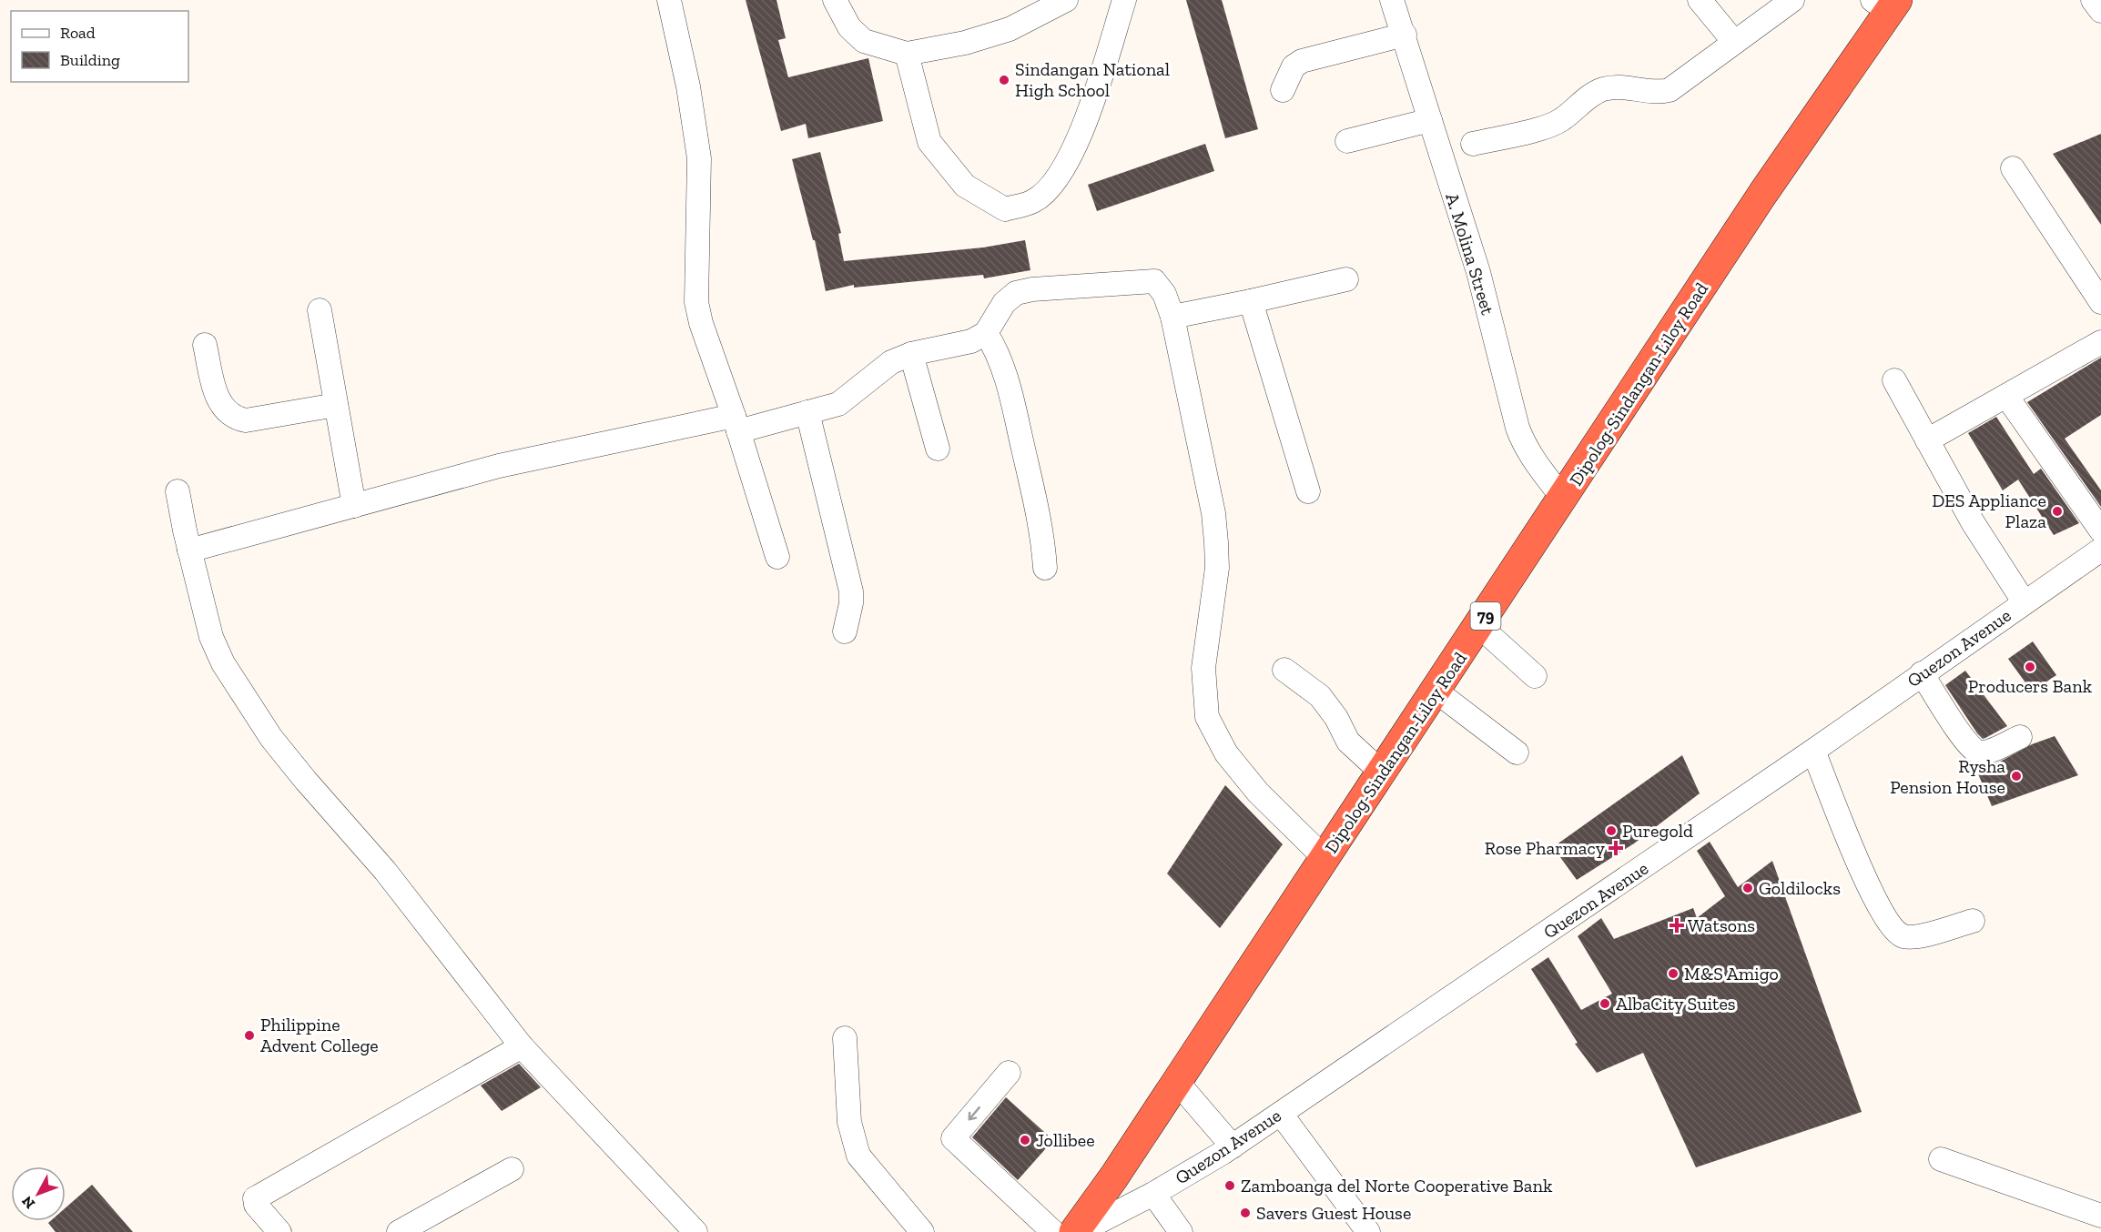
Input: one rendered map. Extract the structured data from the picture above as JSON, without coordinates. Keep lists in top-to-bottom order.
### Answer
{
  "streets": {
    "highway": ["Dipolog-Sindangan-Liloy Road", "79"],
    "street": ["A. Molina Street", "Quezon Avenue"]
  },
  "crossings": [
    ["A. Molina Street", "Dipolog-Sindangan-Liloy Road"]
  ],
  "places": {
    "other": [
      "Sindangan National High School",
      "DES Appliance Plaza",
      "Producers Bank",
      "Rysha Pension House",
      "Puregold",
      "Goldilocks",
      "M&S Amigo",
      "AlbaCity Suites",
      "Philippine Advent College",
      "Jollibee",
      "Zamboanga del Norte Cooperative Bank",
      "Savers Guest House"
    ],
    "health": ["Rose Pharmacy", "Watsons"]
  },
  "legend": ["Road", "Building"],
  "north": "bottom left"
}
